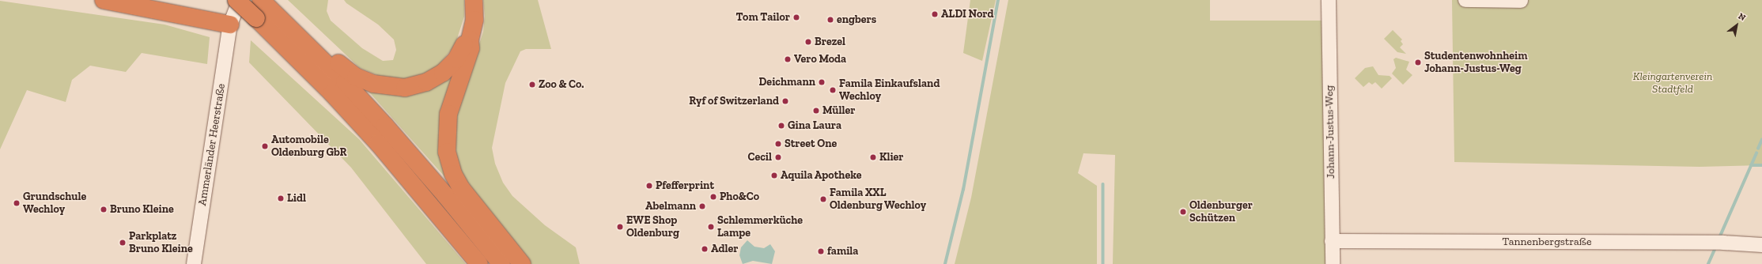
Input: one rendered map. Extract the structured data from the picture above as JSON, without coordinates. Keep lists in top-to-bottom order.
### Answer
{
  "streets": {
    "street": ["Johann-Justus-Weg", "Ammerländer Heerstraße", "Tannenbergstraße"]
  },
  "crossings": [
    ["Johann-Justus-Weg", "Tannenbergstraße"]
  ],
  "parks": ["Kleingartenverein Stadtfeld"],
  "places": [
    "ALDI Nord",
    "Tom Tailor",
    "engbers",
    "Brezel",
    "Vero Moda",
    "Studentenwohnheim Johann-Justus-Weg",
    "Deichmann",
    "Zoo & Co.",
    "Famila Einkaufsland Wechloy",
    "Ryf of Switzerland",
    "Müller",
    "Gina Laura",
    "Street One",
    "Automobile Oldenburg GbR",
    "Cecil",
    "Klier",
    "Aquila Apotheke",
    "Pfefferprint",
    "Pho&Co",
    "Lidl",
    "Famila XXL Oldenburg Wechloy",
    "Grundschule Wechloy",
    "Abelmann",
    "Bruno Kleine",
    "Oldenburger Schützen",
    "EWE Shop Oldenburg",
    "Schlemmerküche Lampe",
    "Parkplatz Bruno Kleine",
    "Adler",
    "famila"
  ],
  "north": "top right"
}
